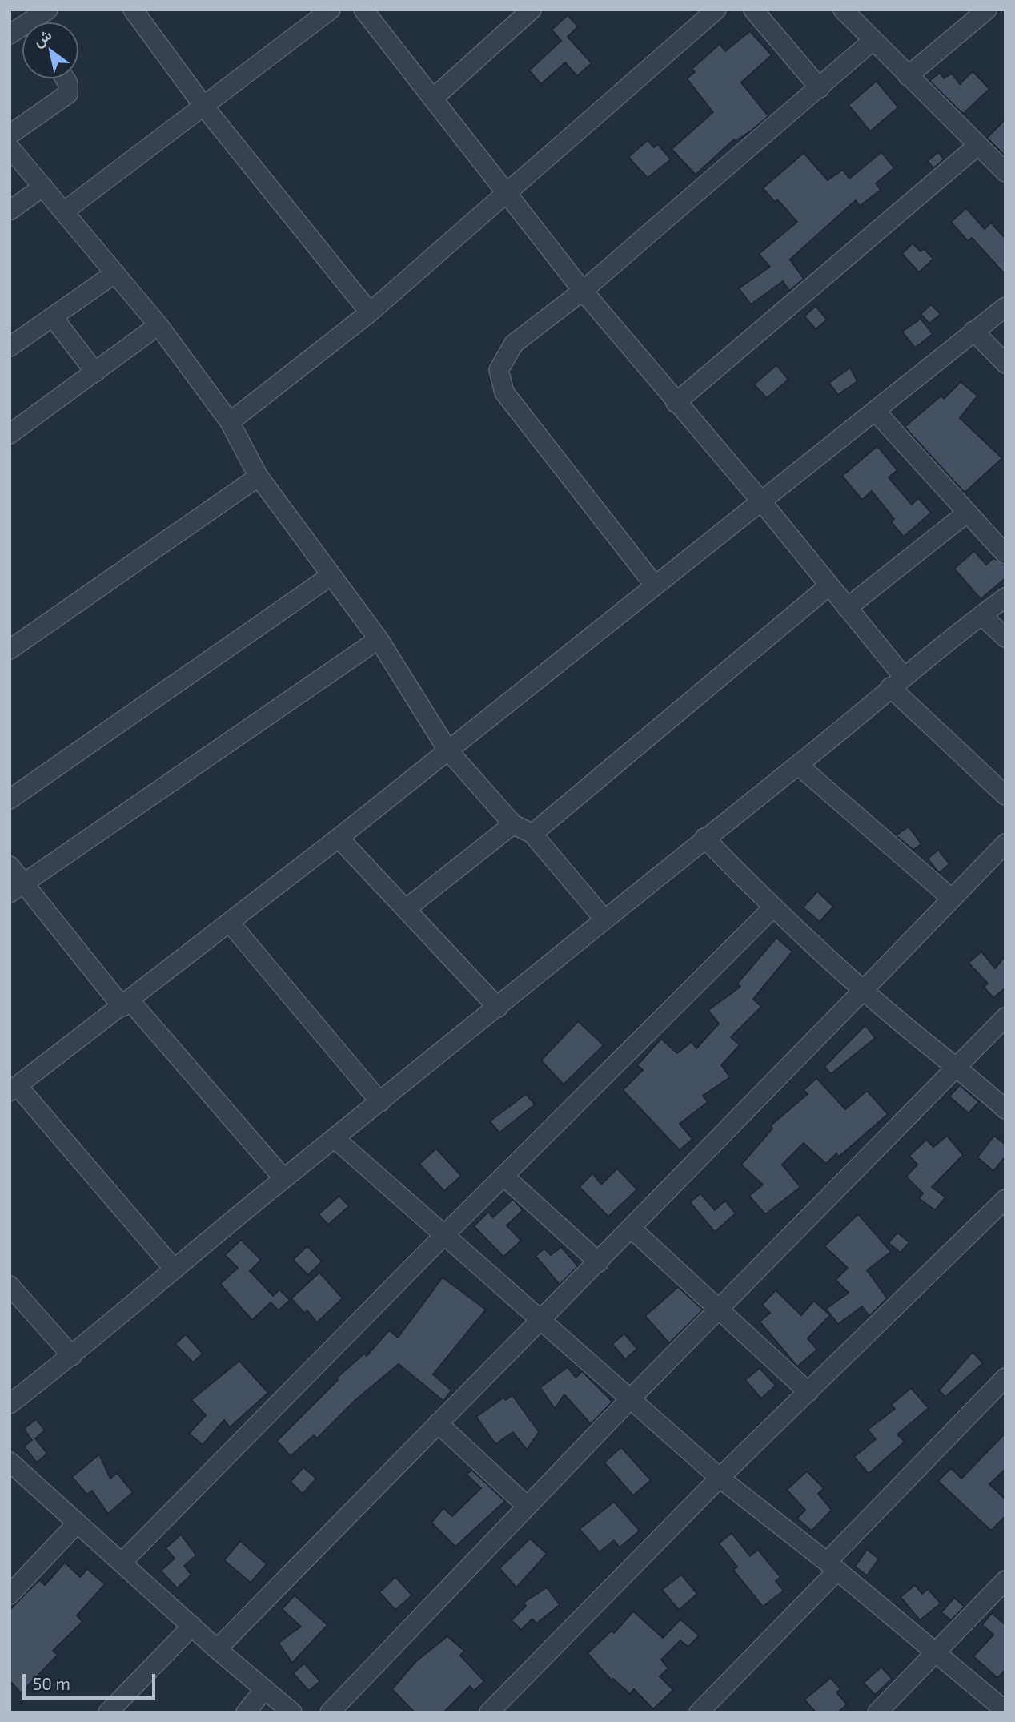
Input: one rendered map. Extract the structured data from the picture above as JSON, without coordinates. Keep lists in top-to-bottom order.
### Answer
{
  "scale_bar": "50 m",
  "north": "top left"
}
